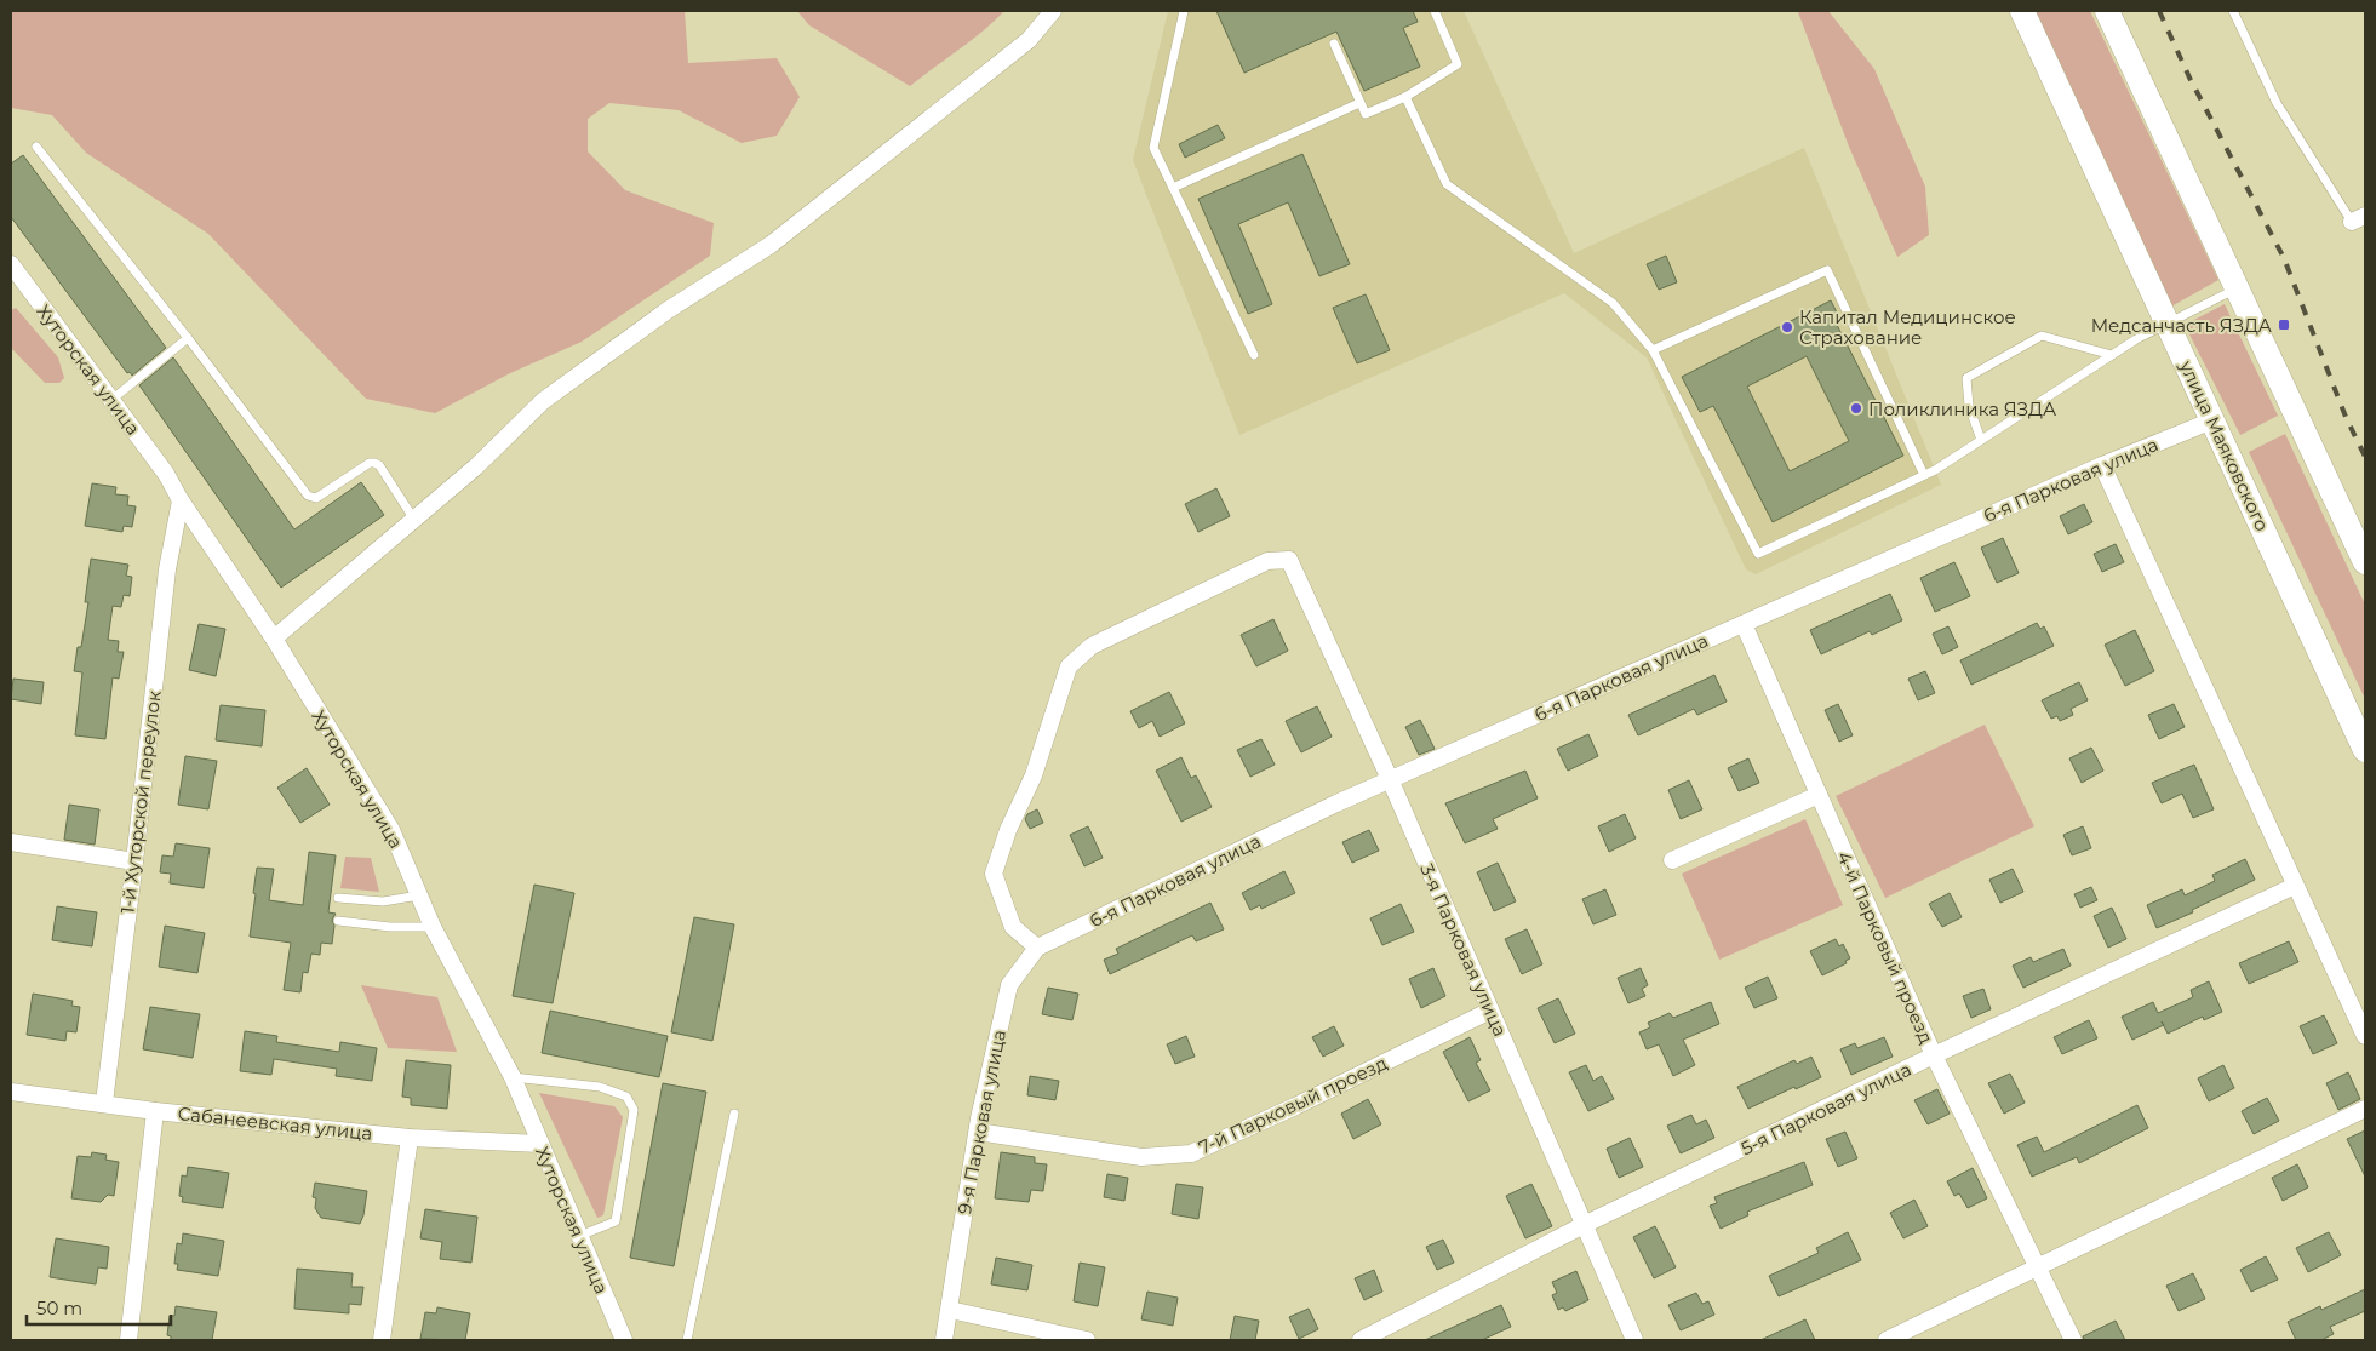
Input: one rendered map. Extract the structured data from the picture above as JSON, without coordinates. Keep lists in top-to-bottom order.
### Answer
{
  "streets": {
    "main road": ["улица Маяковского"],
    "street": [
      "Хуторская улица",
      "6-я Парковая улица",
      "1-й Хуторской переулок",
      "4-й Парковый проезд",
      "3-я Парковая улица",
      "7-й Парковый проезд",
      "5-я Парковая улица",
      "9-я Парковая улица",
      "Сабанеевская улица"
    ]
  },
  "crossings": [
    ["Хуторская улица", "1-й Хуторской переулок"],
    ["Хуторская улица", "Сабанеевская улица"],
    ["улица Маяковского", "6-я Парковая улица"],
    ["6-я Парковая улица", "4-й Парковый проезд"],
    ["6-я Парковая улица", "3-я Парковая улица"],
    ["6-я Парковая улица", "9-я Парковая улица"],
    ["1-й Хуторской переулок", "Сабанеевская улица"],
    ["4-й Парковый проезд", "5-я Парковая улица"],
    ["3-я Парковая улица", "7-й Парковый проезд"],
    ["3-я Парковая улица", "5-я Парковая улица"],
    ["3-я Парковая улица", "9-я Парковая улица"],
    ["7-й Парковый проезд", "9-я Парковая улица"]
  ],
  "places": {
    "transit": ["Медсанчасть ЯЗДА"],
    "other": ["Капитал Медицинское Страхование", "Поликлиника ЯЗДА"]
  },
  "scale_bar": "50 m"
}
